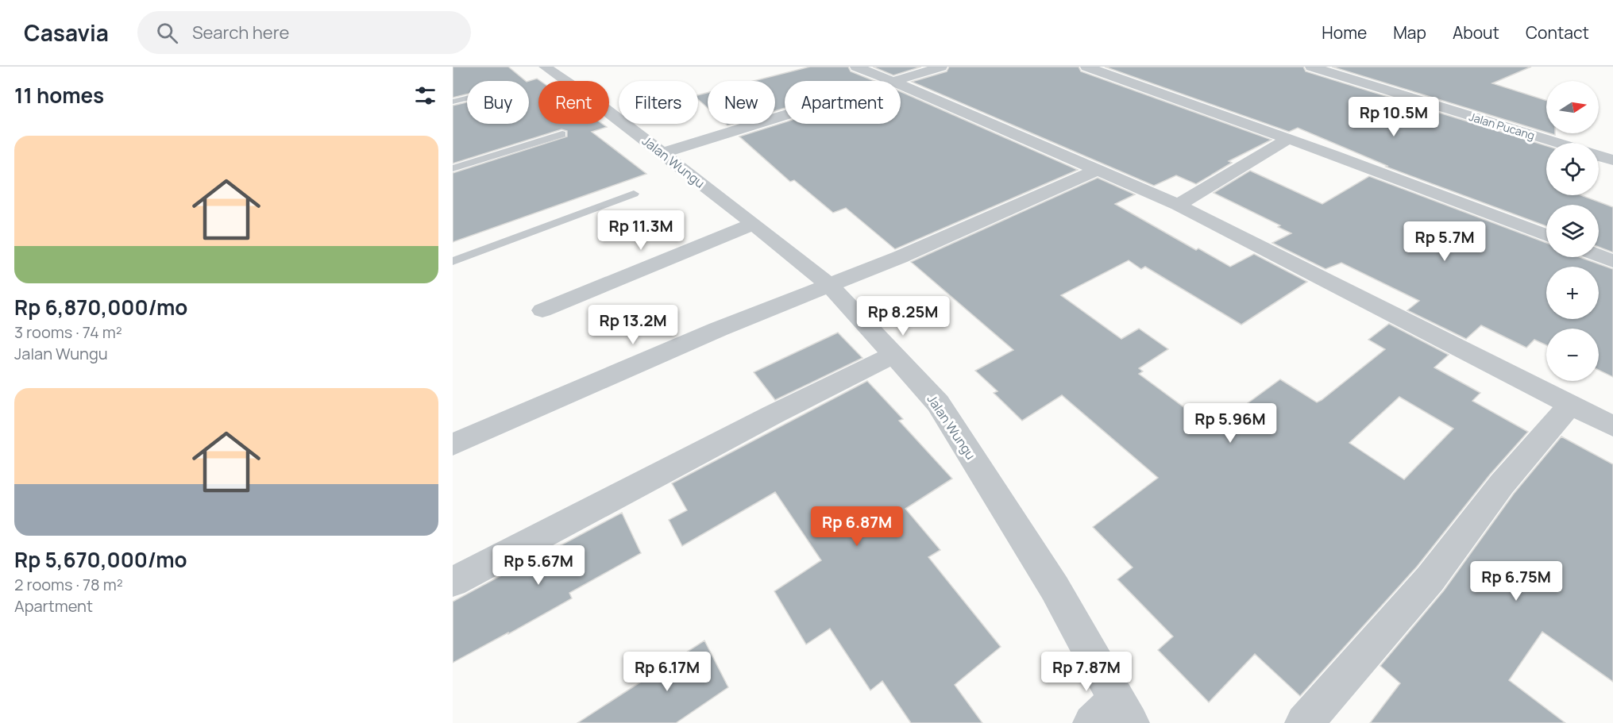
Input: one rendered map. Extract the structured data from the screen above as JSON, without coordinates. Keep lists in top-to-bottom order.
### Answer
{
  "streets": {
    "street": ["Jalan Pucang", "Jalan Wungu"]
  },
  "north": "right",
  "page": {
    "header": "Casavia",
    "search": "Search here",
    "nav": [
      "Home",
      "Map",
      "About",
      "Contact"
    ],
    "heading": "11 homes",
    "map_buttons": ["+", "−"],
    "chip": [
      "Buy",
      "Rent",
      "Filters",
      "New",
      "Apartment"
    ],
    "price": [
      "Rp 10.5M",
      "Rp 11.3M",
      "Rp 5.7M",
      "Rp 8.25M",
      "Rp 13.2M",
      "Rp 5.96M",
      "Rp 6.87M",
      "Rp 5.67M",
      "Rp 6.75M",
      "Rp 6.17M",
      "Rp 7.87M"
    ],
    "list": [
      {
        "name": "Rp 6,870,000/mo",
        "note": "3 rooms · 74 m² · Jalan Wungu"
      },
      {
        "name": "Rp 5,670,000/mo",
        "note": "2 rooms · 78 m² · Apartment"
      }
    ]
  }
}
